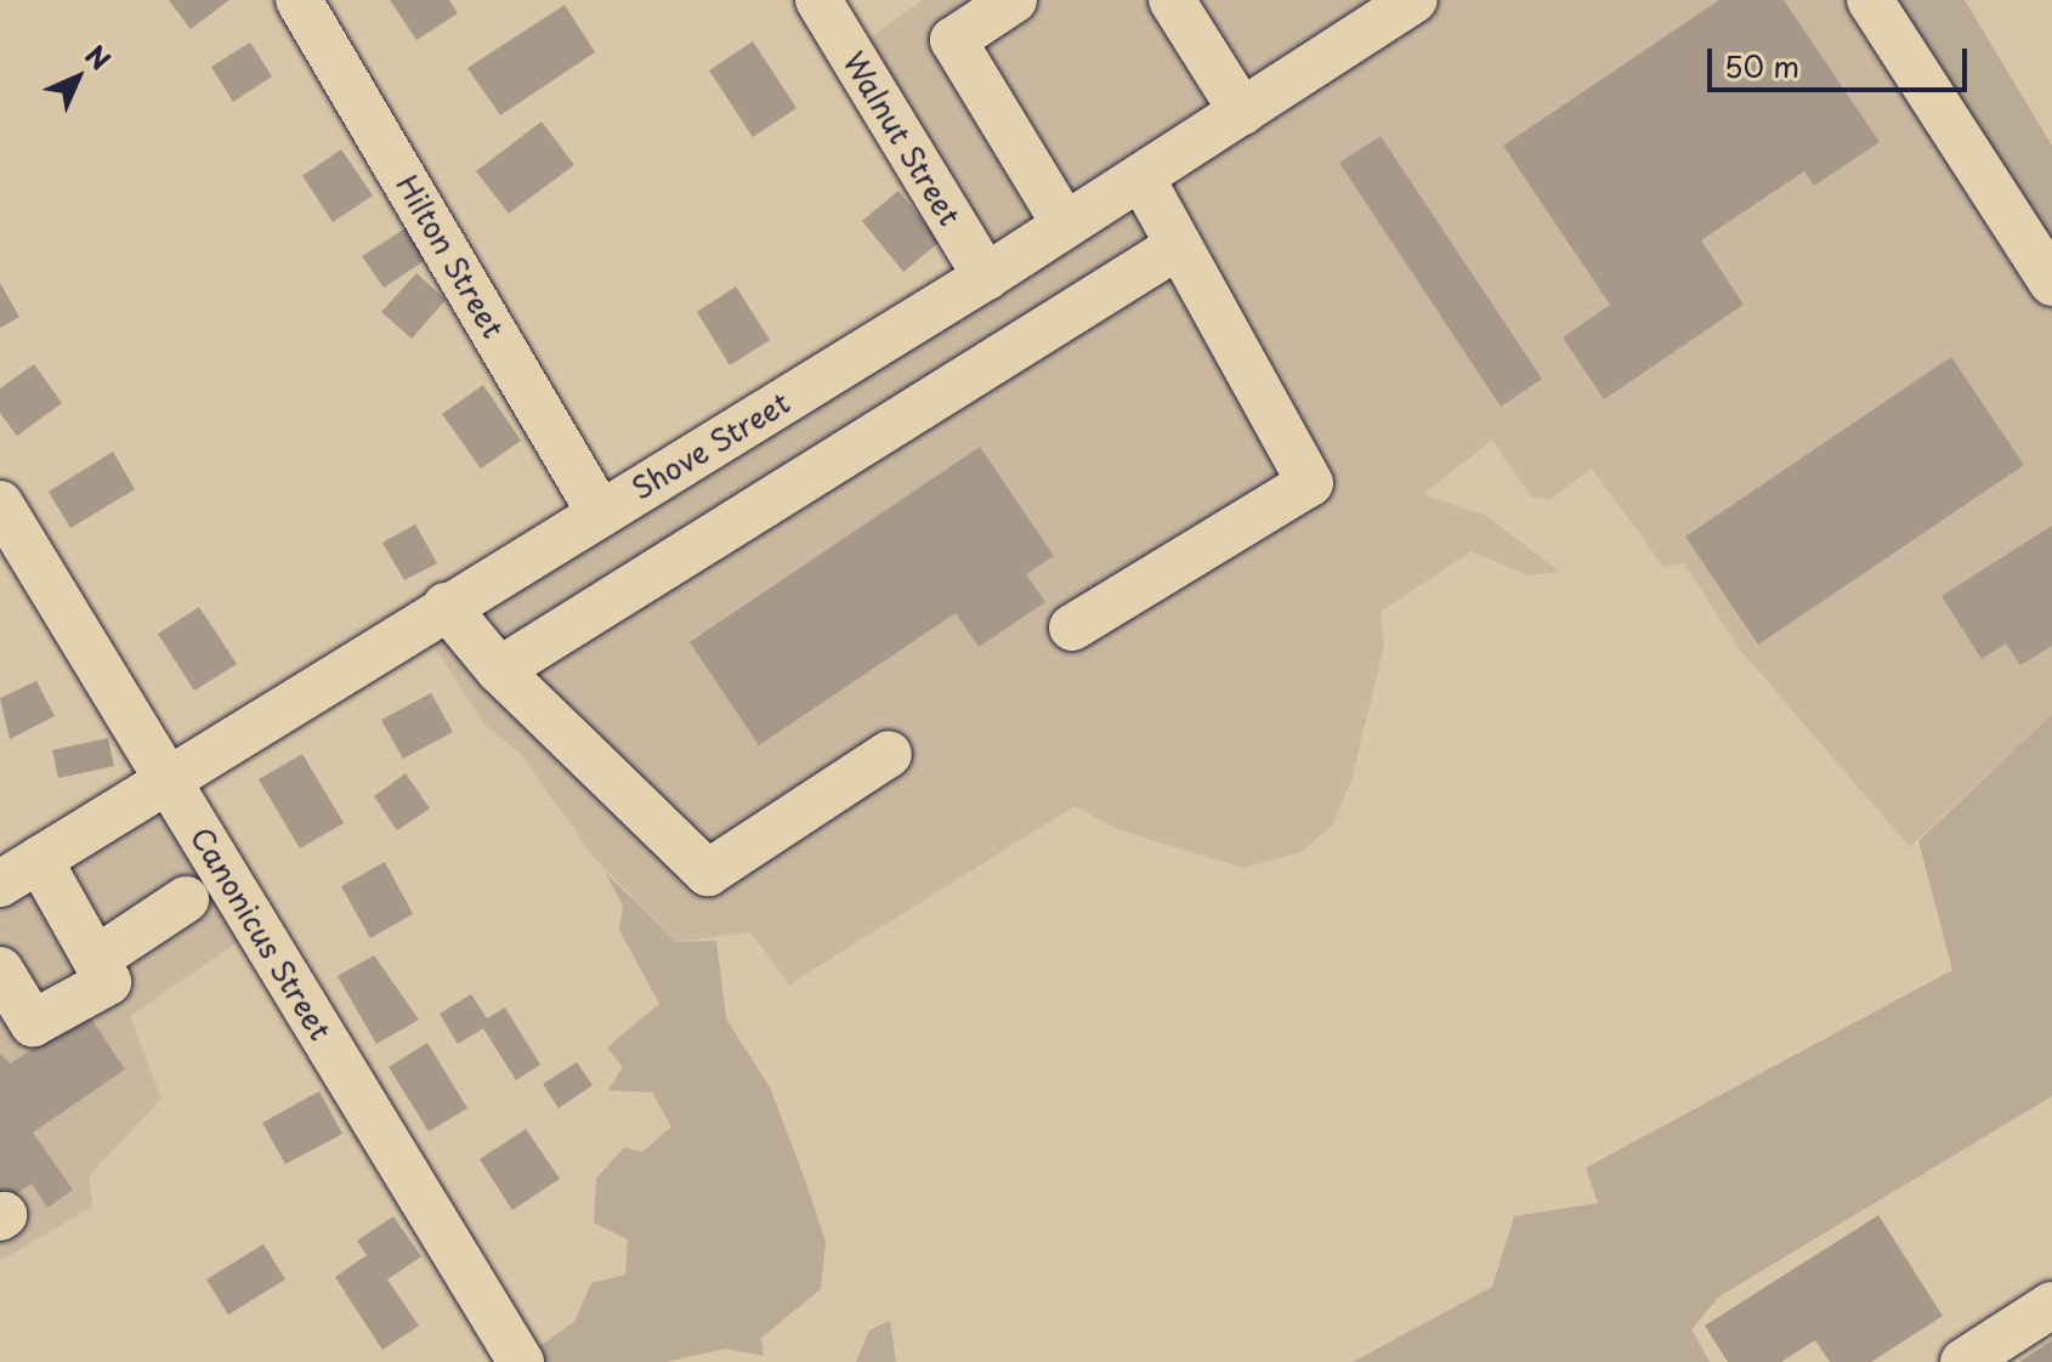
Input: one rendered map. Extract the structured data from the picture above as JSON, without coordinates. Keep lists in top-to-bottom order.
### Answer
{
  "streets": {
    "street": [
      "Walnut Street",
      "Hilton Street",
      "Shove Street",
      "Canonicus Street"
    ]
  },
  "crossings": [
    ["Walnut Street", "Shove Street"],
    ["Hilton Street", "Shove Street"],
    ["Shove Street", "Canonicus Street"]
  ],
  "scale_bar": "50 m",
  "north": "top right"
}
